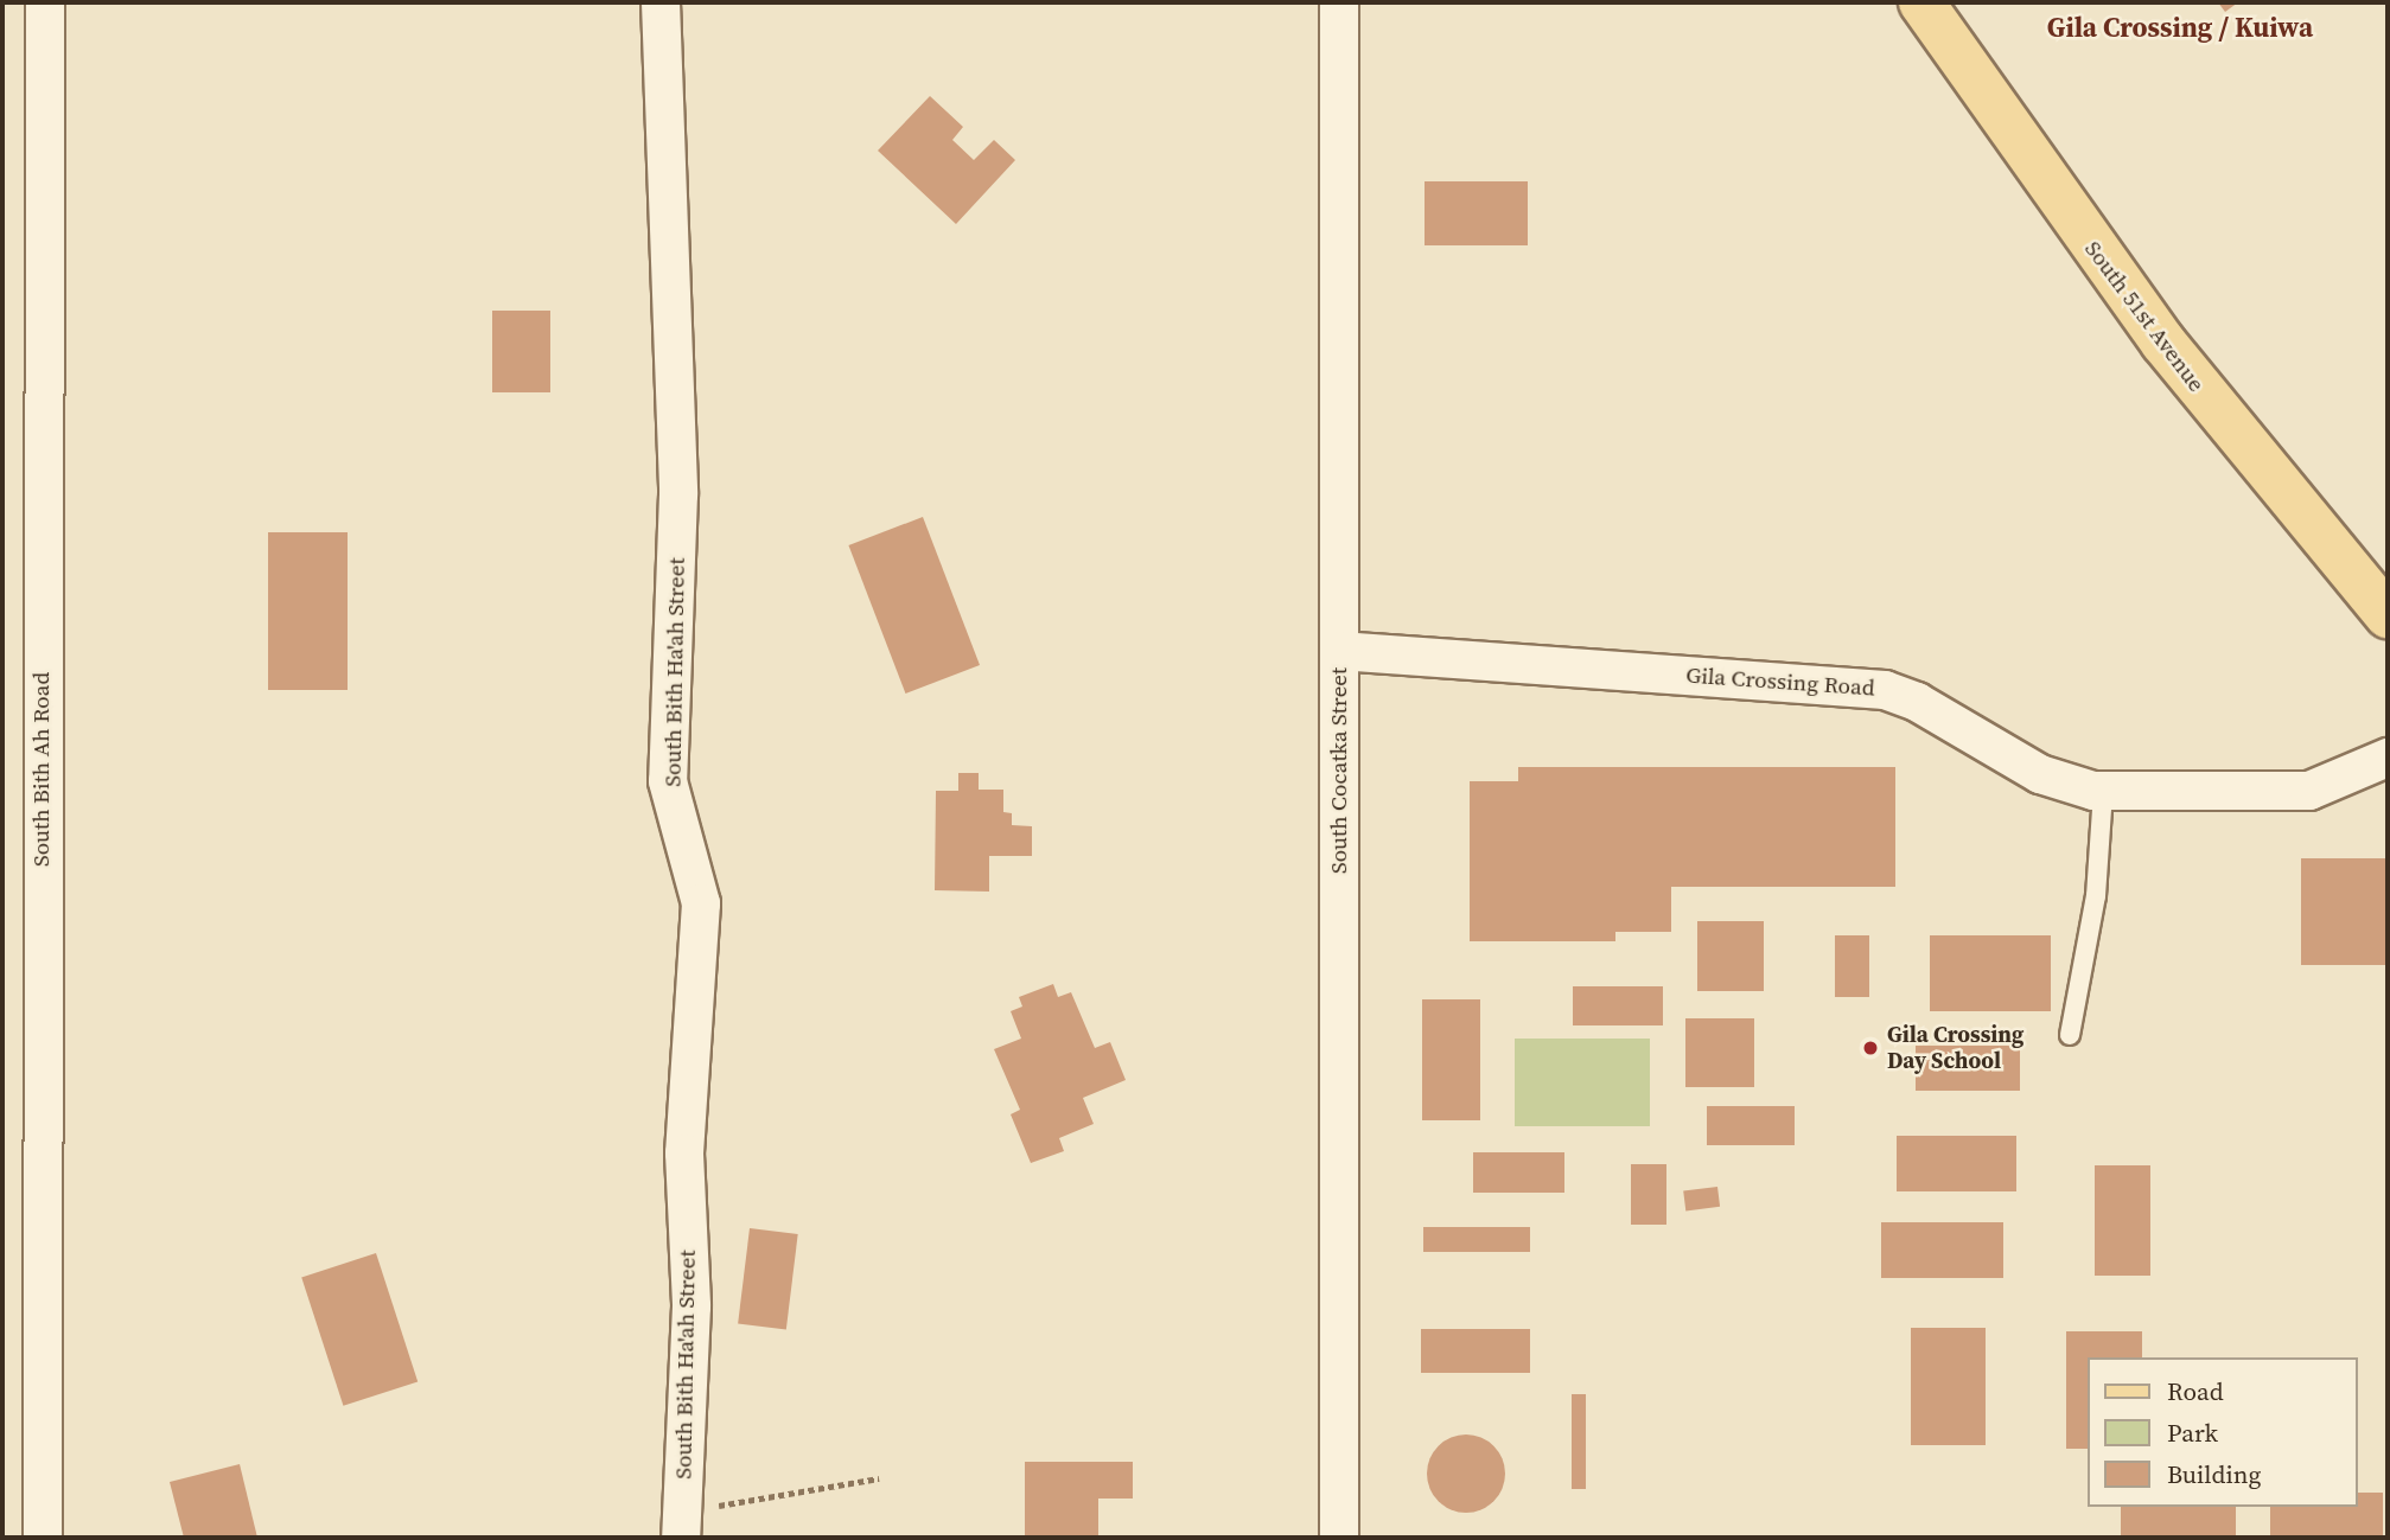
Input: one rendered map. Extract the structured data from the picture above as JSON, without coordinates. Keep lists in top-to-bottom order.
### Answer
{
  "streets": {
    "main road": ["South 51st Avenue"],
    "street": [
      "South Bith Ha'ah Street",
      "Gila Crossing Road",
      "South Bith Ah Road",
      "South Cocatka Street"
    ]
  },
  "crossings": [
    ["Gila Crossing Road", "South Cocatka Street"]
  ],
  "districts": ["Gila Crossing / Kuiwa"],
  "places": ["Gila Crossing Day School"],
  "legend": ["Road", "Park", "Building"]
}
